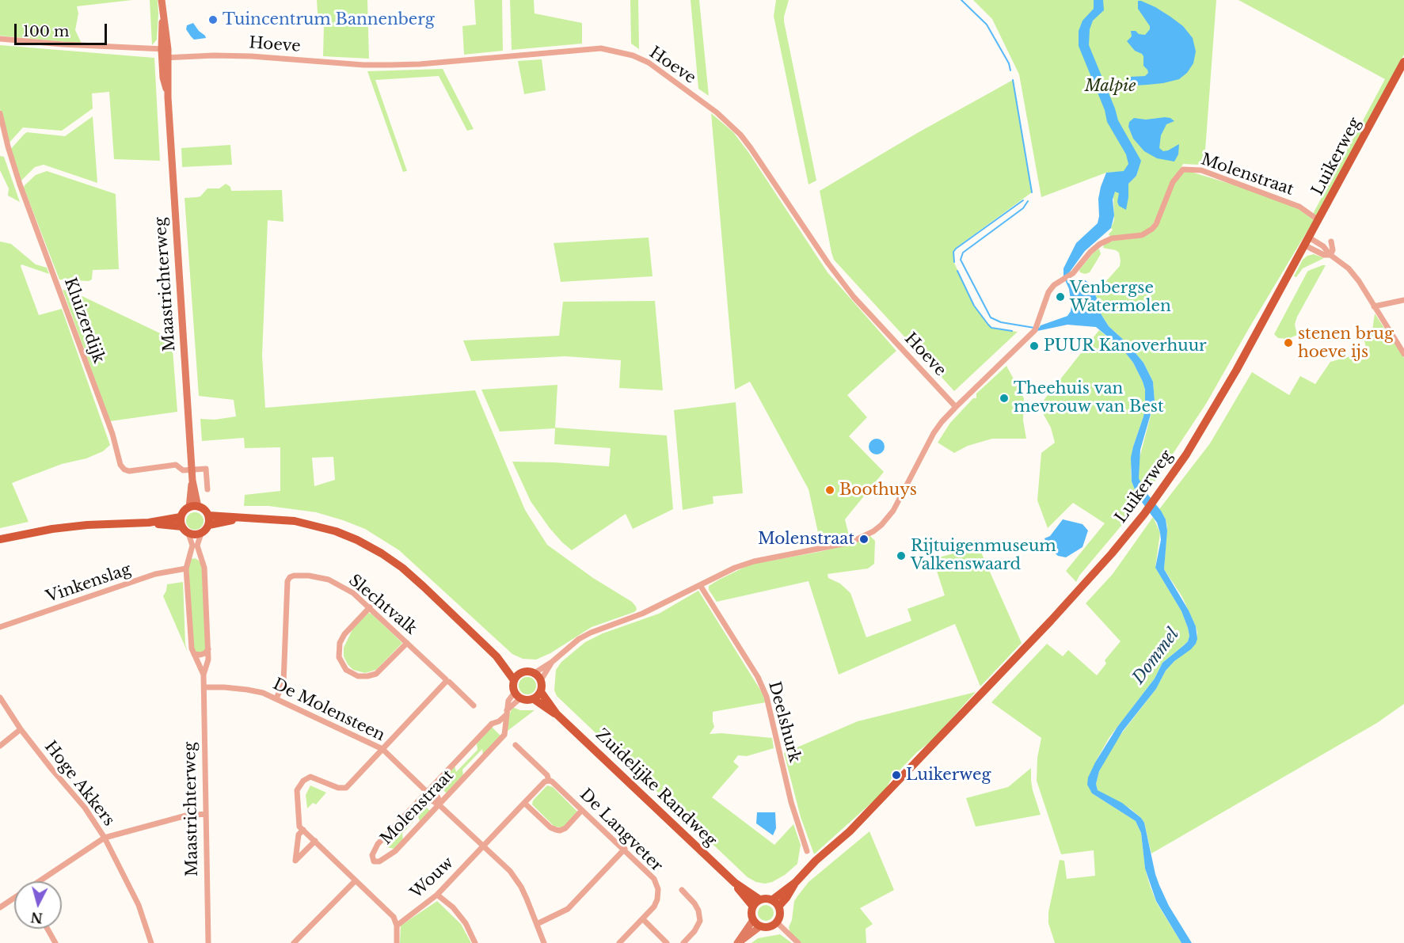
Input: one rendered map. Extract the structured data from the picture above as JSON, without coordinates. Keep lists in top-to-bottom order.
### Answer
{
  "streets": {
    "main road": ["Luikerweg", "Maastrichterweg", "Zuidelijke Randweg"],
    "street": [
      "Hoeve",
      "Molenstraat",
      "Kluizerdijk",
      "Vinkenslag",
      "Slechtvalk",
      "De Molensteen",
      "Deelshurk",
      "Hoge Akkers",
      "De Langveter",
      "Wouw"
    ]
  },
  "crossings": [
    ["Hoeve", "Molenstraat"],
    ["Hoeve", "Maastrichterweg"],
    ["Luikerweg", "Molenstraat"],
    ["Luikerweg", "Zuidelijke Randweg"],
    ["Molenstraat", "De Molensteen"],
    ["Molenstraat", "Deelshurk"],
    ["Molenstraat", "Zuidelijke Randweg"],
    ["Maastrichterweg", "Kluizerdijk"],
    ["Maastrichterweg", "Vinkenslag"],
    ["Maastrichterweg", "De Molensteen"],
    ["Slechtvalk", "De Molensteen"],
    ["De Molensteen", "Wouw"],
    ["De Langveter", "Wouw"]
  ],
  "water": ["Dommel"],
  "parks": ["Malpie"],
  "places": [
    "Tuincentrum Bannenberg",
    "Venbergse Watermolen",
    "stenen brug hoeve ijs",
    "PUUR Kanoverhuur",
    "Theehuis van mevrouw van Best",
    "Boothuys",
    "Molenstraat",
    "Rijtuigenmuseum Valkenswaard",
    "Luikerweg"
  ],
  "scale_bar": "100 m",
  "north": "bottom"
}
